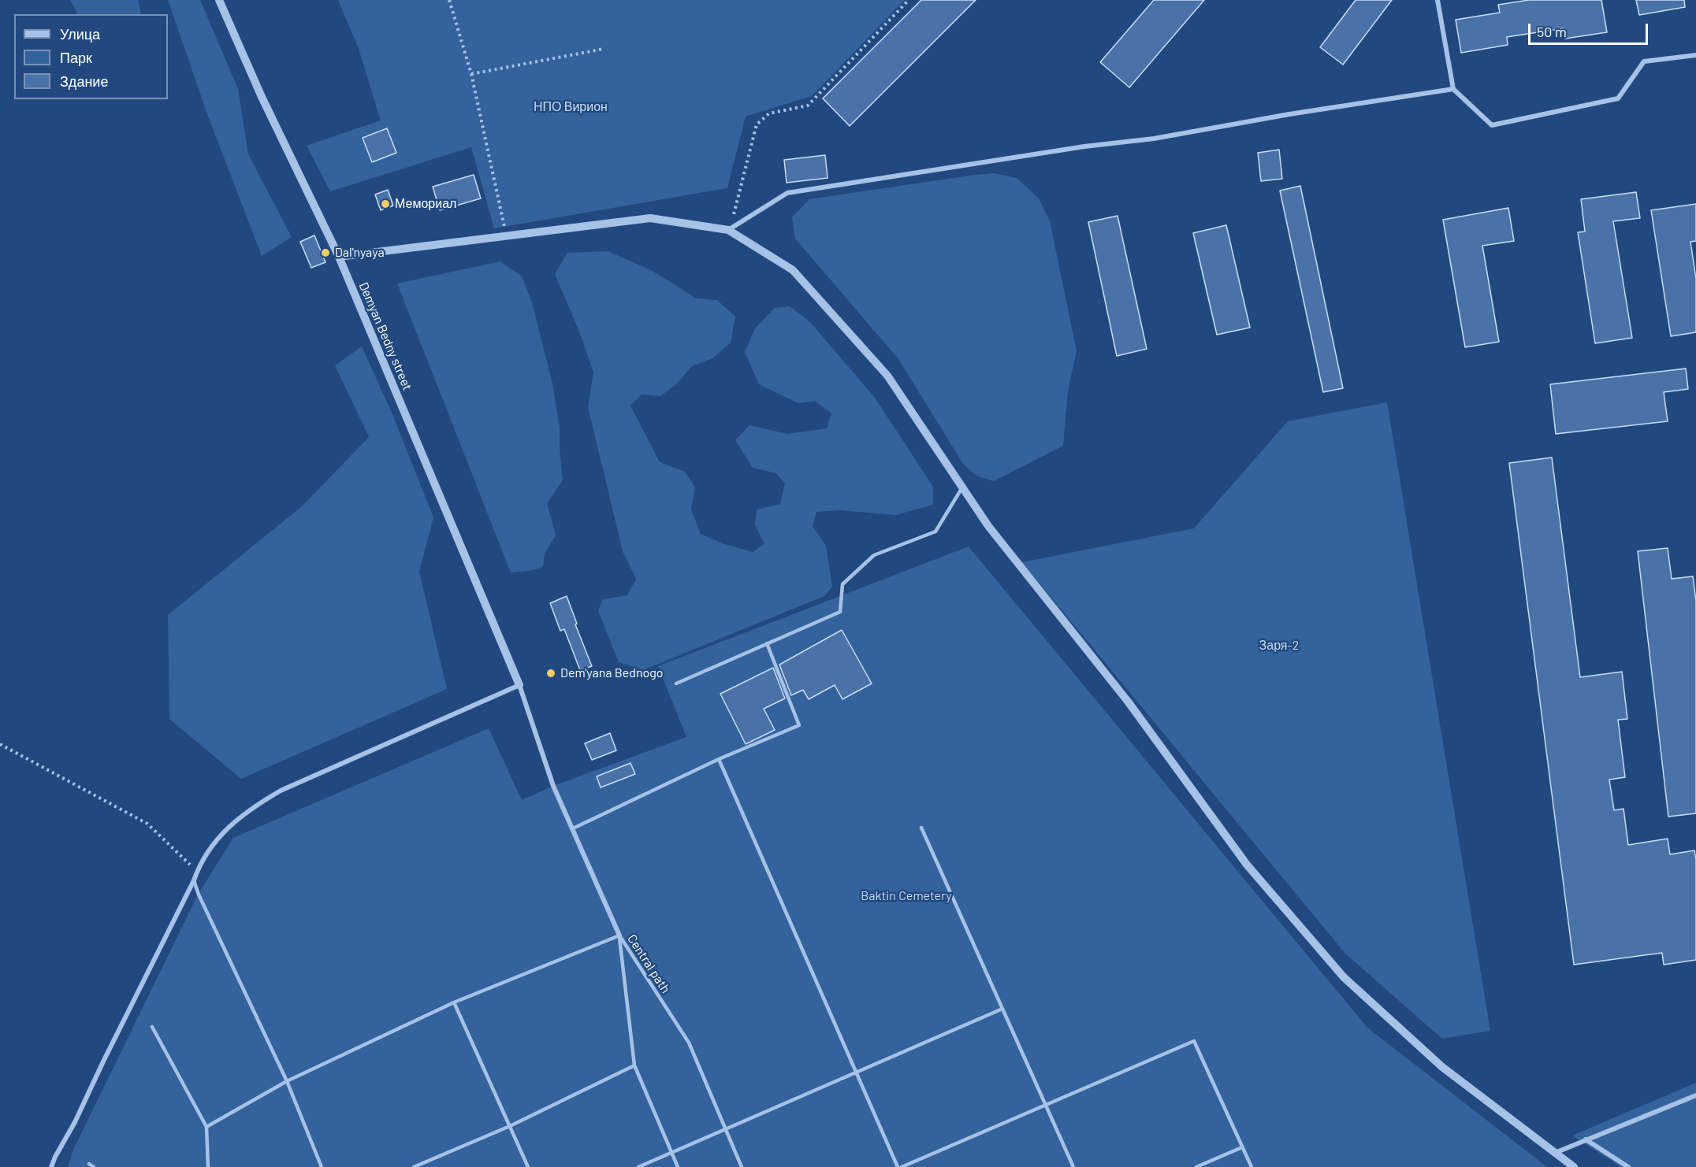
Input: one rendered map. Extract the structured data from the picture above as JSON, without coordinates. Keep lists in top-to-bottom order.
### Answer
{
  "streets": {
    "street": ["Demyan Bedny street"],
    "lane": ["Central path"]
  },
  "parks": ["НПО Вирион", "Заря-2", "Baktin Cemetery"],
  "places": ["Мемориал", "Dal'nyaya", "Dem'yana Bednogo"],
  "legend": ["Улица", "Парк", "Здание"],
  "scale_bar": "50 m"
}
